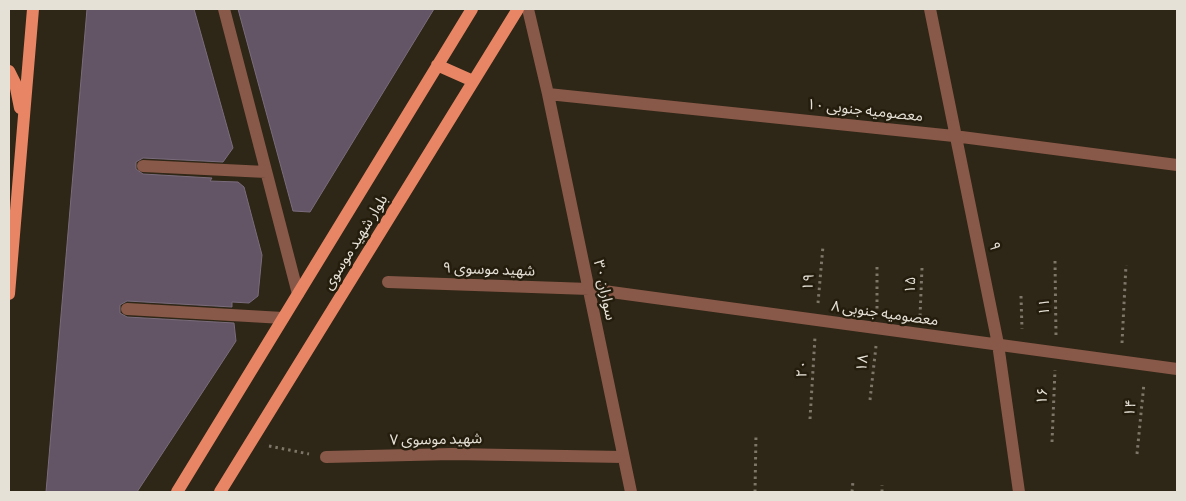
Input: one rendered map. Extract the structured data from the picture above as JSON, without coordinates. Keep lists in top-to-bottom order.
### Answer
{
  "streets": {
    "main road": ["بلوار شهید موسوی"],
    "street": [
      "معصومیه جنوبی ۱۰",
      "۹",
      "شهید موسوی ۹",
      "سواران ۳۰",
      "معصومیه جنوبی ۸",
      "شهید موسوی ۷"
    ],
    "path": [
      "۱۹",
      "۱۵",
      "۱۱",
      "۱۸",
      "۲۰",
      "۱۶",
      "۱۴"
    ]
  },
  "crossings": [
    ["معصومیه جنوبی ۱۰", "۹"],
    ["معصومیه جنوبی ۱۰", "سواران ۳۰"],
    ["۹", "معصومیه جنوبی ۸"],
    ["شهید موسوی ۹", "سواران ۳۰"],
    ["شهید موسوی ۹", "معصومیه جنوبی ۸"],
    ["۱۹", "معصومیه جنوبی ۸"],
    ["۱۹", "۲۰"],
    ["۱۵", "معصومیه جنوبی ۸"],
    ["سواران ۳۰", "معصومیه جنوبی ۸"],
    ["سواران ۳۰", "شهید موسوی ۷"],
    ["۱۱", "معصومیه جنوبی ۸"],
    ["۱۱", "۱۶"],
    ["معصومیه جنوبی ۸", "۱۸"],
    ["معصومیه جنوبی ۸", "۲۰"],
    ["معصومیه جنوبی ۸", "۱۶"],
    ["معصومیه جنوبی ۸", "۱۴"]
  ]
}
